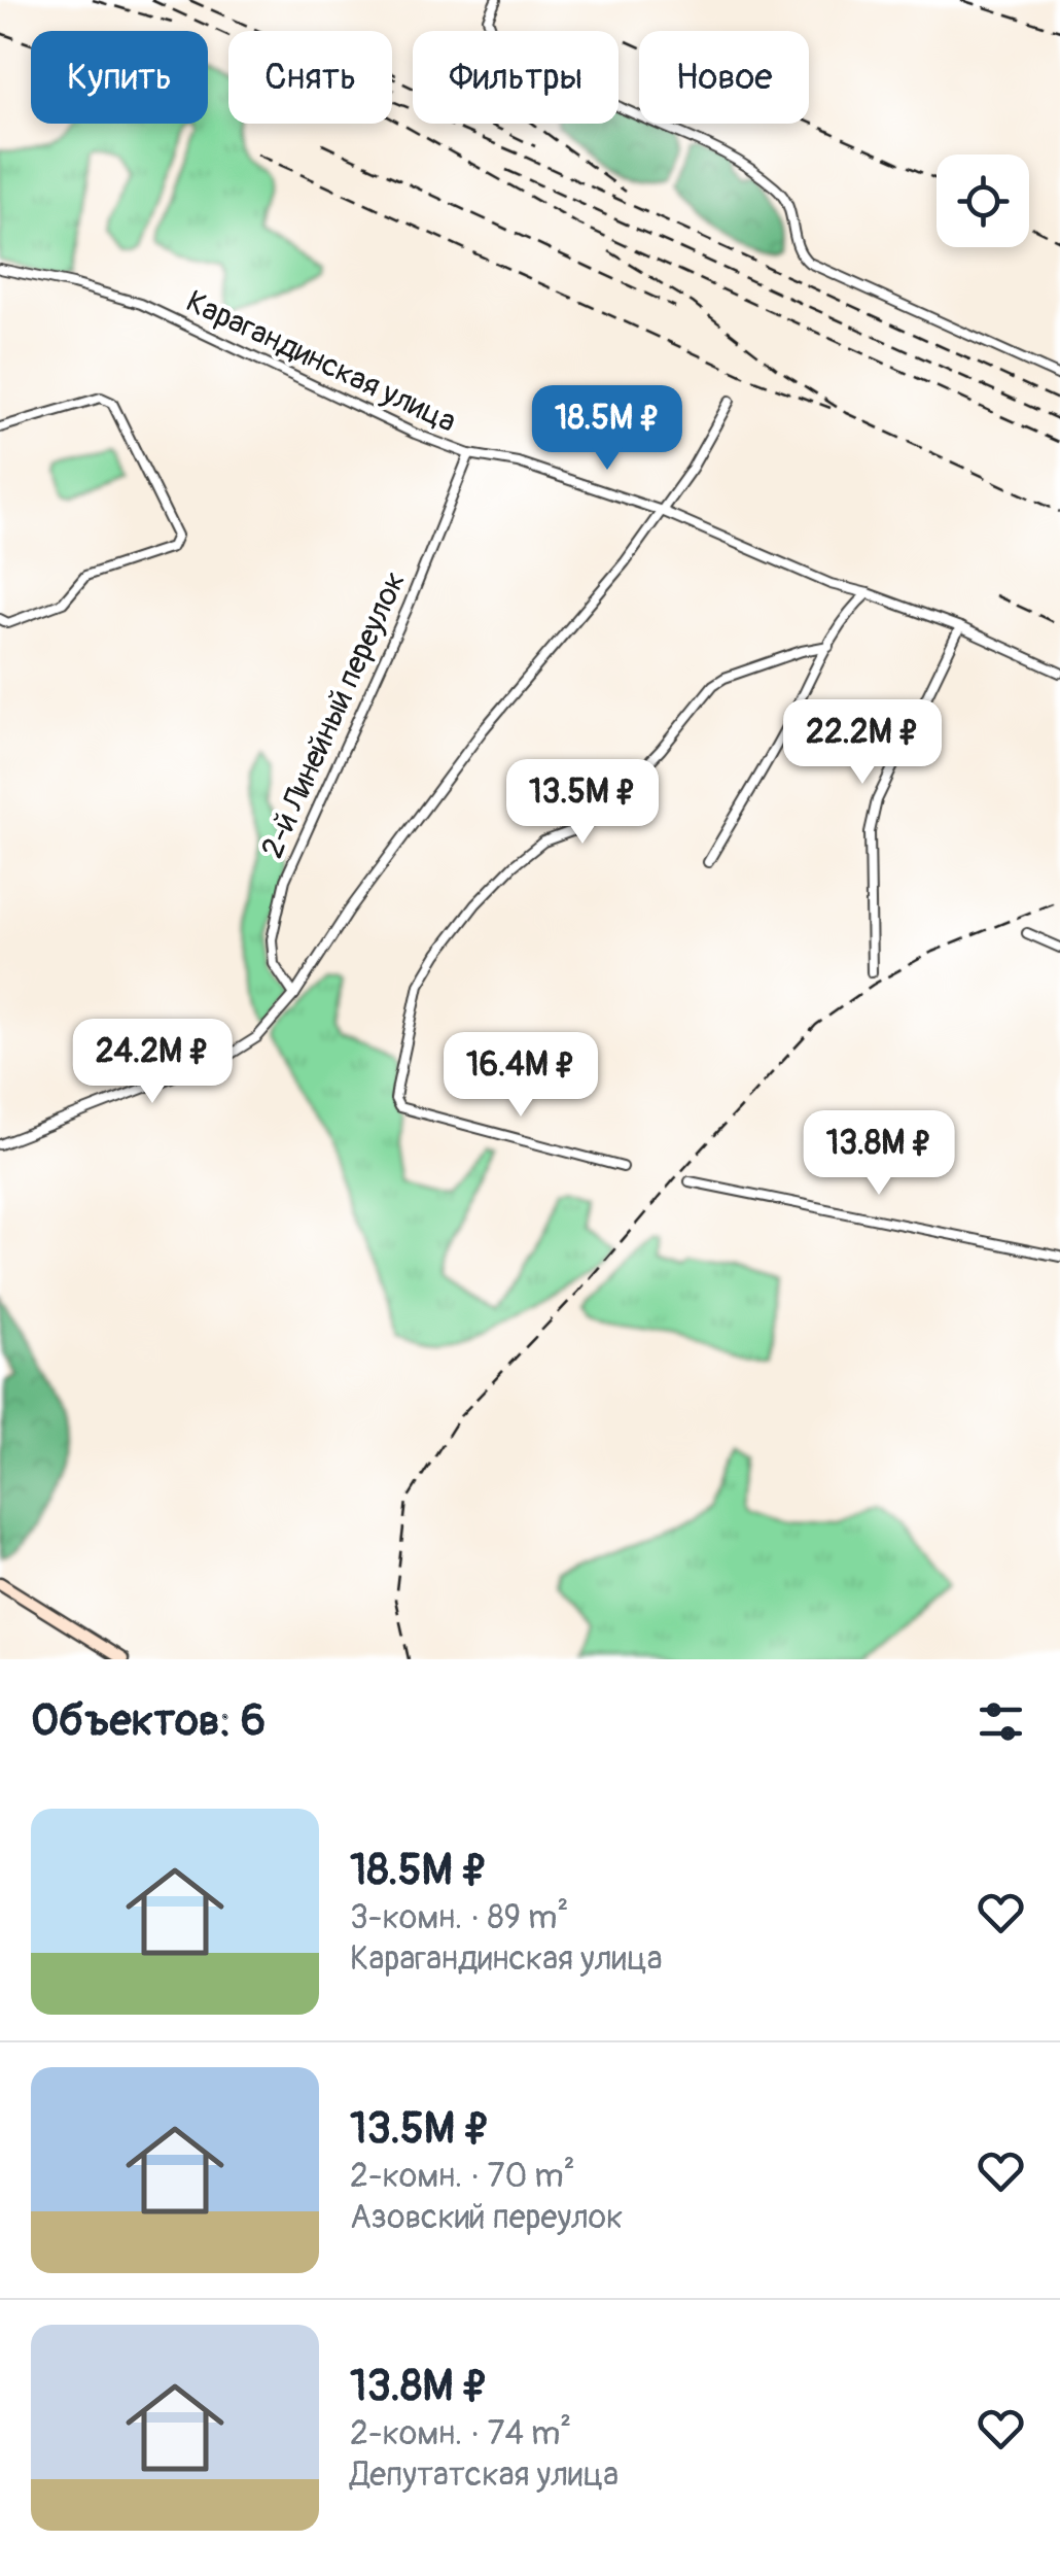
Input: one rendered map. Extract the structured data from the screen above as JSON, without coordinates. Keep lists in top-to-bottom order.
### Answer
{
  "streets": {
    "street": ["Карагандинская улица", "2-й Линейный переулок"]
  },
  "crossings": [
    ["Карагандинская улица", "2-й Линейный переулок"]
  ],
  "page": {
    "chip": [
      "Купить",
      "Снять",
      "Фильтры",
      "Новое"
    ],
    "price": [
      "18.5M ₽",
      "22.2M ₽",
      "13.5M ₽",
      "24.2M ₽",
      "16.4M ₽",
      "13.8M ₽"
    ],
    "heading": "Объектов: 6",
    "list": [
      {
        "name": "18.5M ₽",
        "note": "3-комн. · 89 m² · Карагандинская улица"
      },
      {
        "name": "13.5M ₽",
        "note": "2-комн. · 70 m² · Азовский переулок"
      },
      {
        "name": "13.8M ₽",
        "note": "2-комн. · 74 m² · Депутатская улица"
      }
    ]
  }
}
